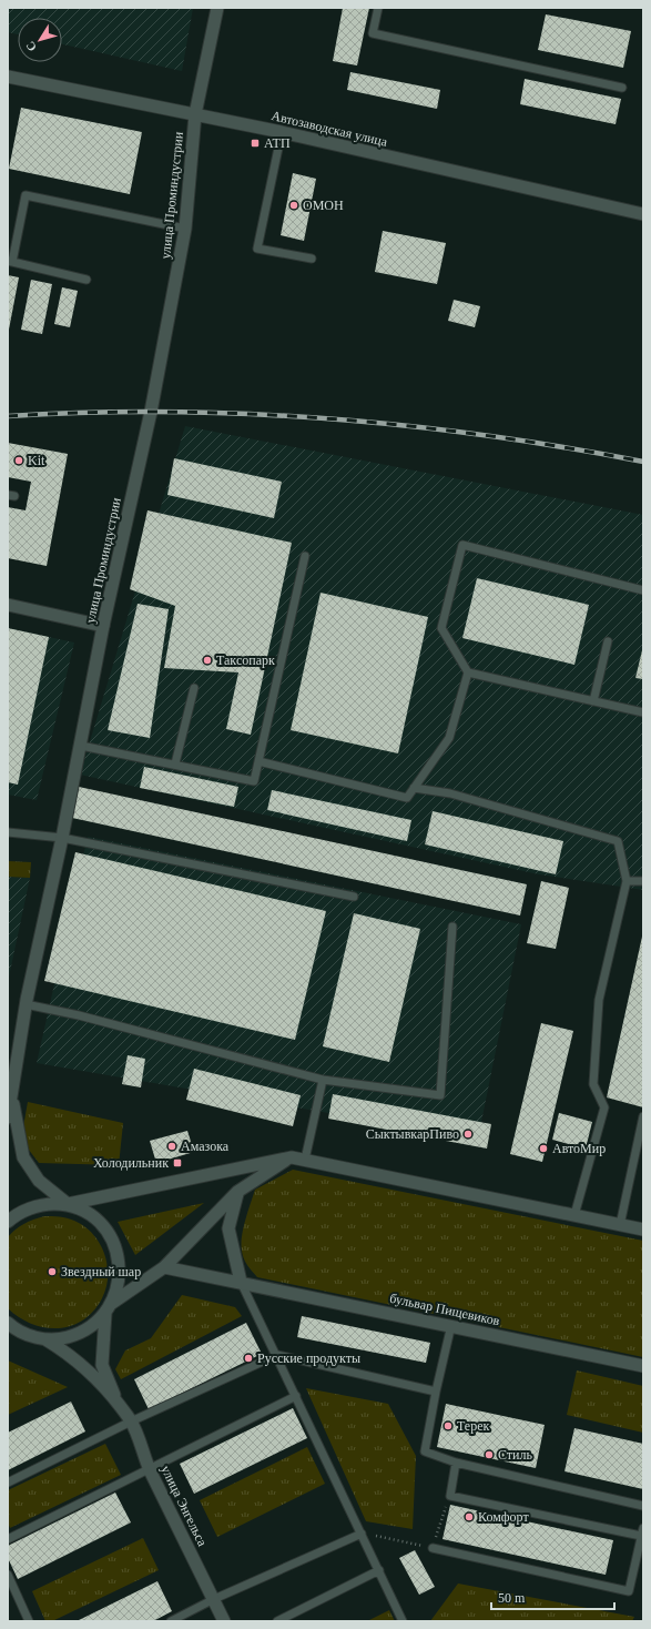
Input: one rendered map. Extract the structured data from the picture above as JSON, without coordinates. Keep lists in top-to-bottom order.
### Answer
{
  "streets": {
    "main road": [
      "Автозаводская улица",
      "улица Проминдустрии",
      "бульвар Пищевиков",
      "улица Энгельса"
    ]
  },
  "crossings": [
    ["Автозаводская улица", "улица Проминдустрии"]
  ],
  "places": {
    "transit": ["АТП", "Холодильник"],
    "other": [
      "ОМОН",
      "Kit",
      "Таксопарк",
      "СыктывкарПиво",
      "Амазока",
      "АвтоМир",
      "Звездный шар",
      "Русские продукты",
      "Терек",
      "Стиль",
      "Комфорт"
    ]
  },
  "scale_bar": "50 m",
  "north": "bottom left"
}
